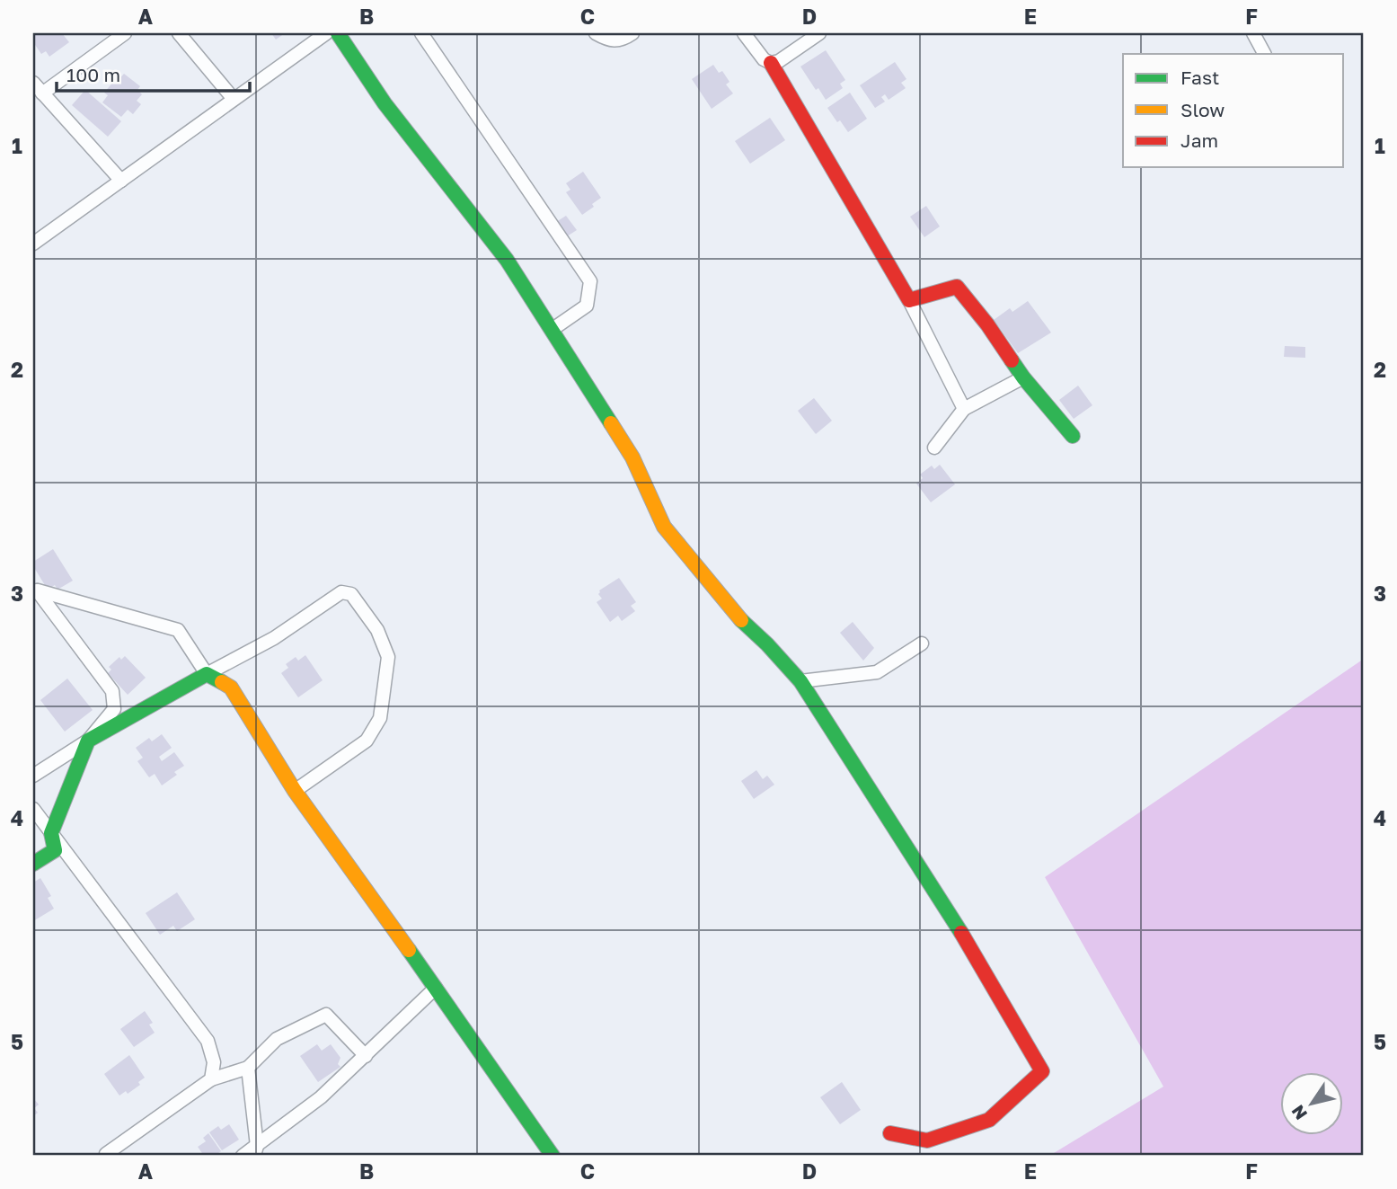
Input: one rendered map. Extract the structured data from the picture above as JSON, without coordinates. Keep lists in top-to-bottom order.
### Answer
{
  "legend": ["Fast", "Slow", "Jam"],
  "scale_bar": "100 m",
  "north": "bottom left",
  "grid": {
    "columns": [
      "A",
      "B",
      "C",
      "D",
      "E",
      "F"
    ],
    "rows": [
      "1",
      "2",
      "3",
      "4",
      "5"
    ]
  }
}
